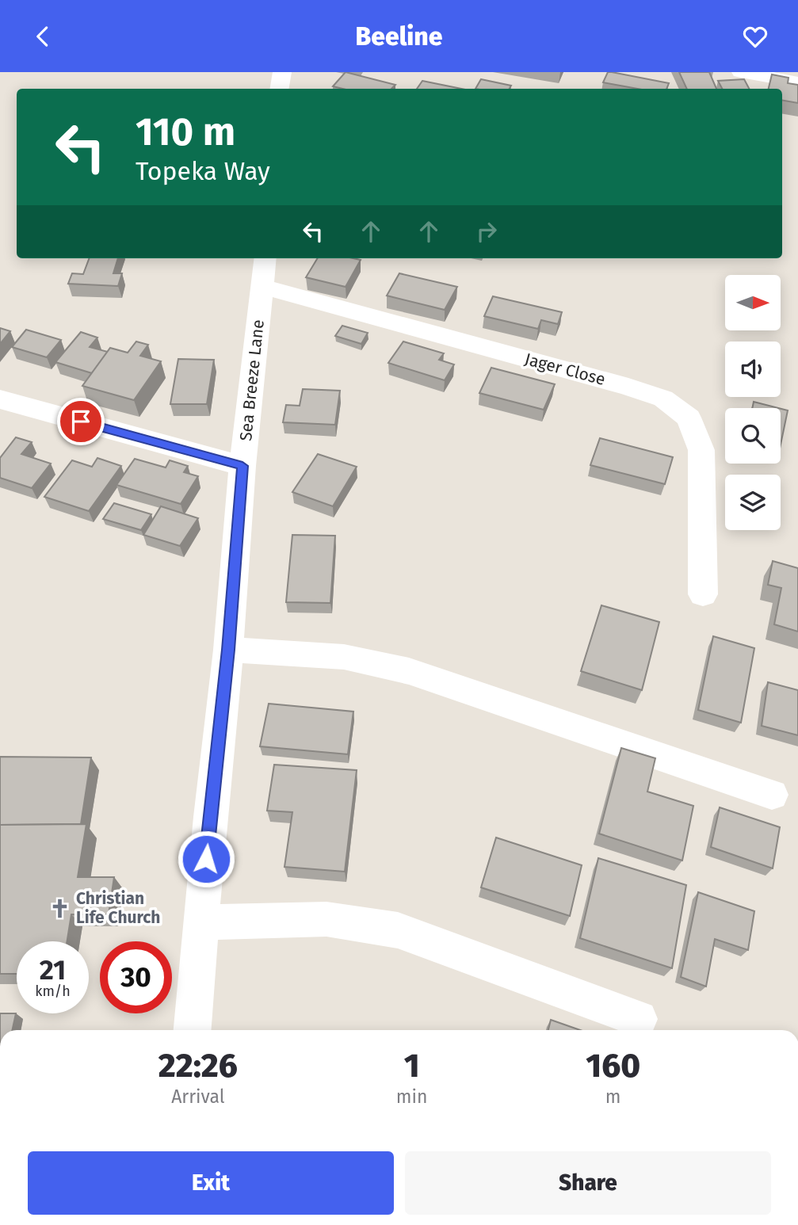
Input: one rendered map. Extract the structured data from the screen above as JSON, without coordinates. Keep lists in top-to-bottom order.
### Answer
{
  "streets": {
    "street": ["Jager Close", "Sea Breeze Lane"]
  },
  "crossings": [
    ["Jager Close", "Sea Breeze Lane"]
  ],
  "places": {
    "church": ["Christian Life Church"]
  },
  "north": "right",
  "page": {
    "header": "Beeline",
    "turn": ["110 m", "Topeka Way"],
    "speed": "21 km/h",
    "limit": "30",
    "eta": [
      "22:26",
      "Arrival",
      "1",
      "min",
      "160",
      "m"
    ],
    "buttons": ["Exit", "Share"]
  }
}
